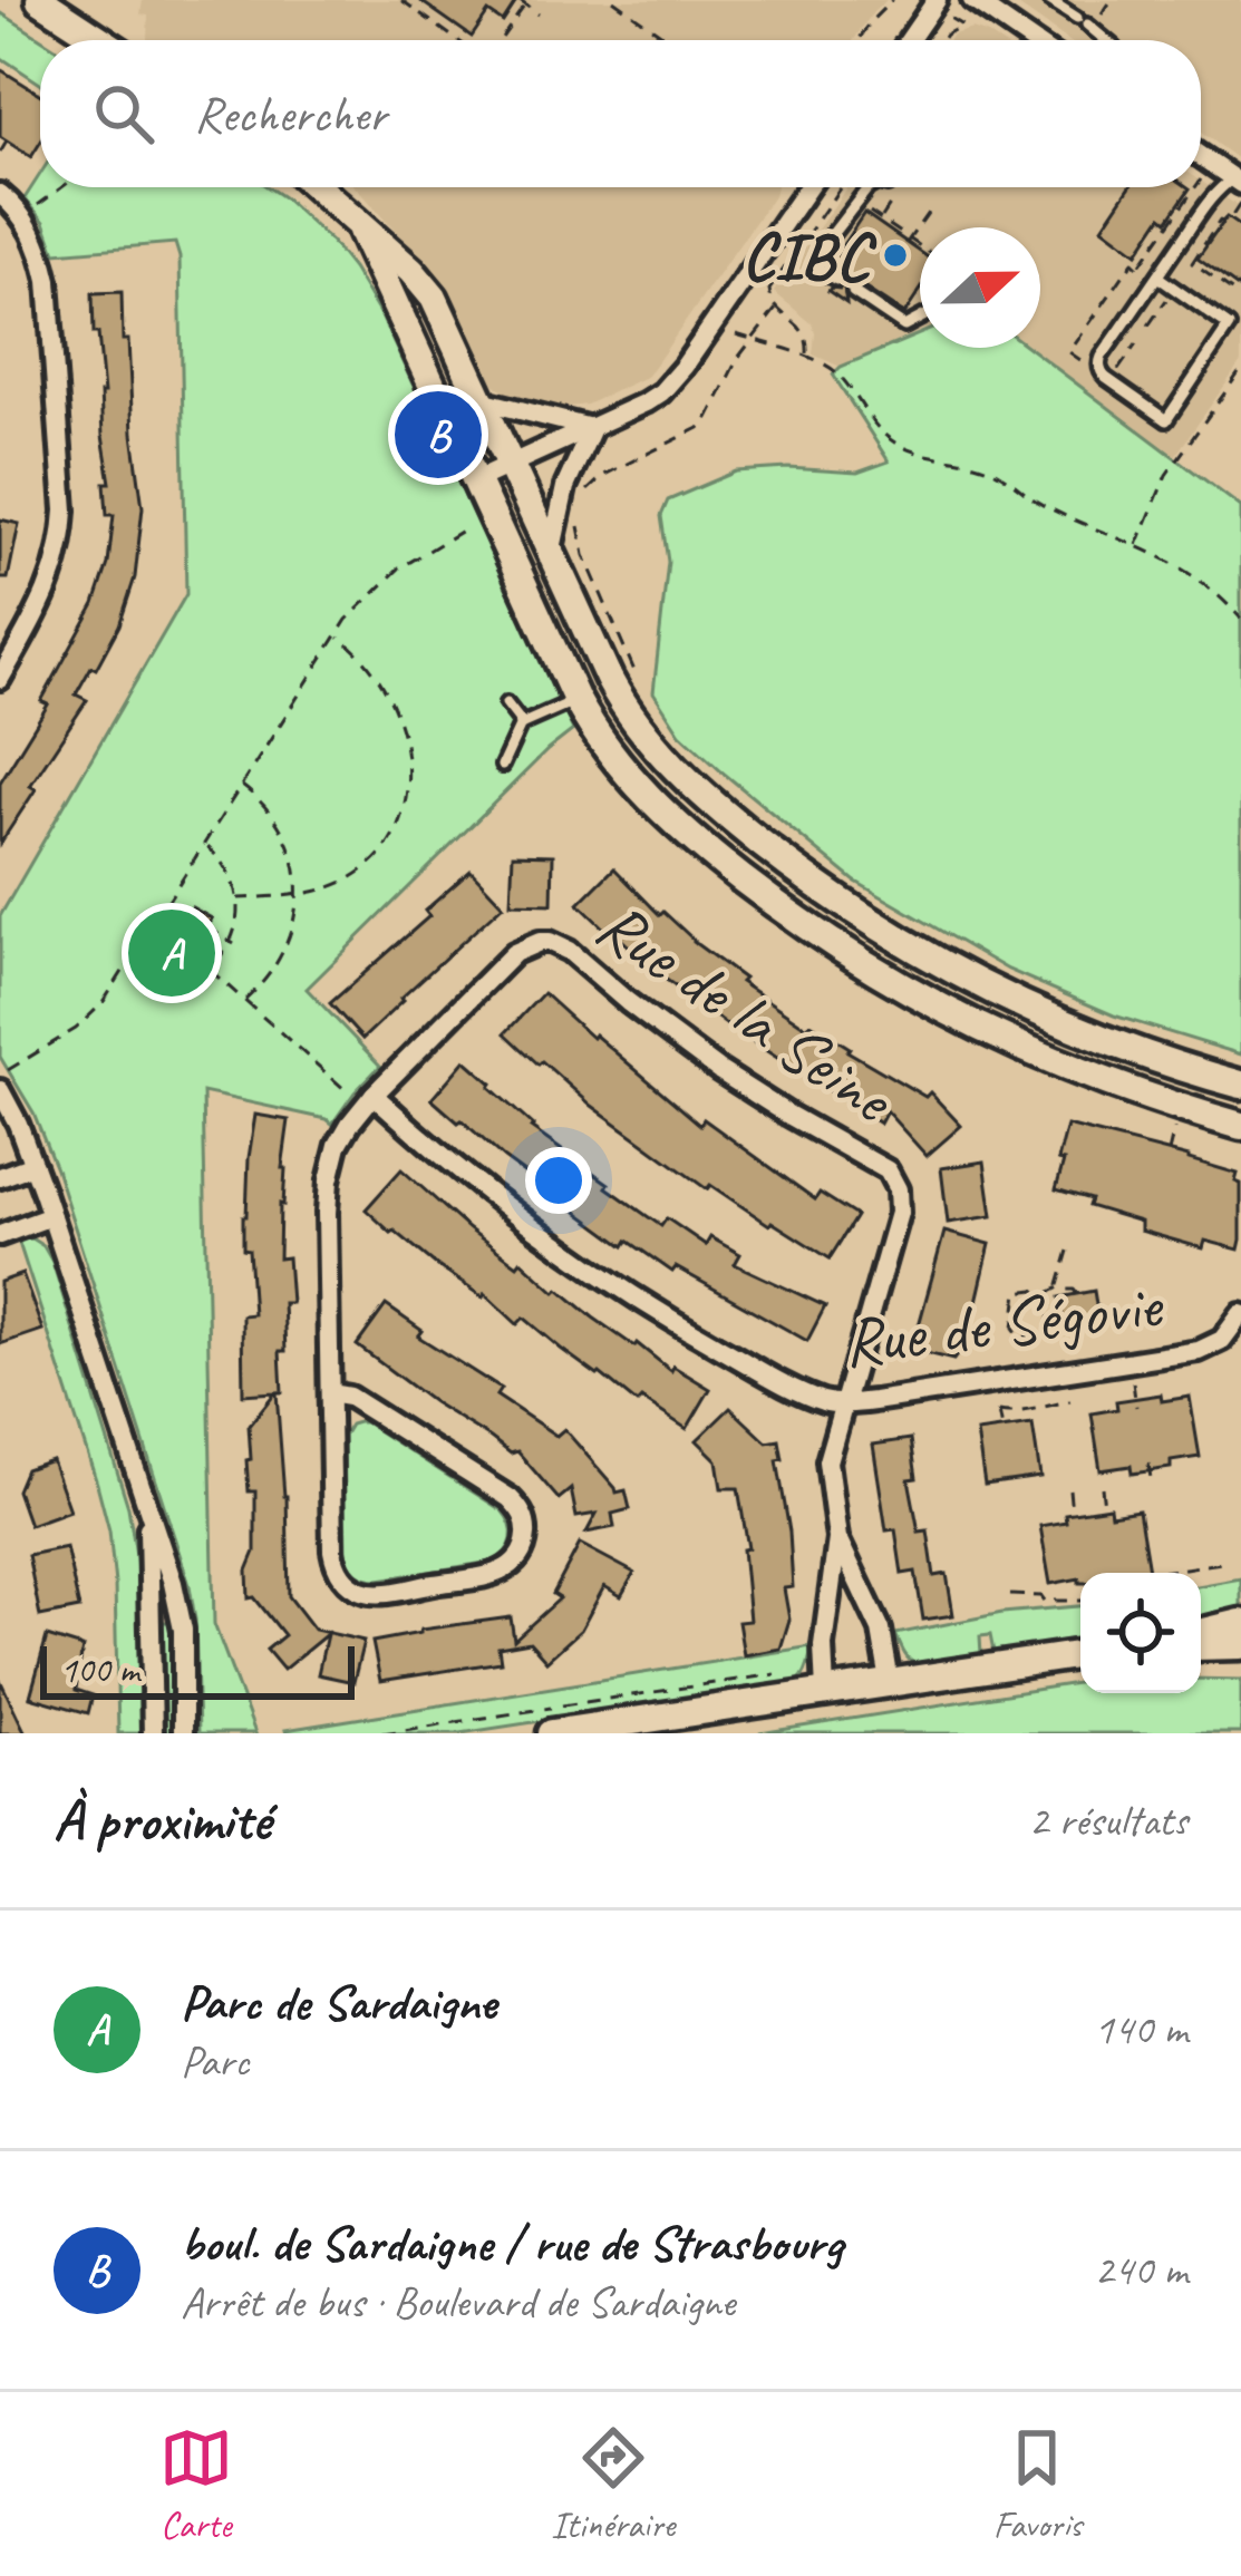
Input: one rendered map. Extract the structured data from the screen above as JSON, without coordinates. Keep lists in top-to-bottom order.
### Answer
{
  "streets": {
    "street": ["Rue de la Seine", "Rue de Ségovie"]
  },
  "crossings": [
    ["Rue de la Seine", "Rue de Ségovie"]
  ],
  "places": ["CIBC"],
  "scale_bar": "100 m",
  "north": "right",
  "page": {
    "search": "Rechercher",
    "pins": ["B", "A"],
    "scale": "100 m",
    "heading": ["À proximité", "2 résultats"],
    "list": [
      {
        "mark": "A",
        "name": "Parc de Sardaigne",
        "note": "Parc",
        "value": "140 m"
      },
      {
        "mark": "B",
        "name": "boul. de Sardaigne / rue de Strasbourg",
        "note": "Arrêt de bus · Boulevard de Sardaigne",
        "value": "240 m"
      }
    ],
    "nav": ["Carte", "Itinéraire", "Favoris"]
  }
}
